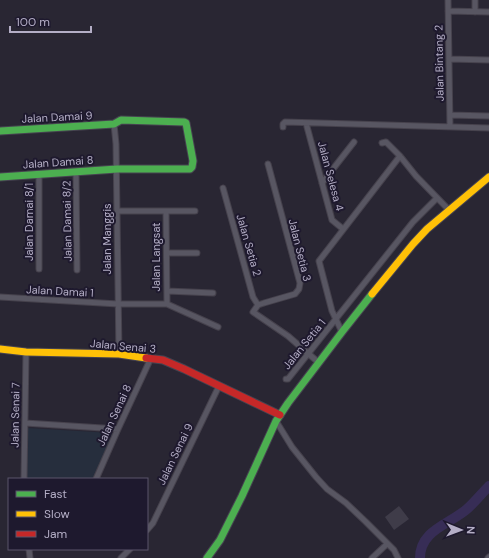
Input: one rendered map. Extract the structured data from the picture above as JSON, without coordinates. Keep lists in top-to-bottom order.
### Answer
{
  "streets": {
    "street": [
      "Jalan Bintang 2",
      "Jalan Damai 9",
      "Jalan Damai 8",
      "Jalan Selesa 4",
      "Jalan Damai 8/2",
      "Jalan Damai 8/1",
      "Jalan Manggis",
      "Jalan Setia 2",
      "Jalan Setia 3",
      "Jalan Langsat",
      "Jalan Damai 1",
      "Jalan Setia 1",
      "Jalan Senai 3",
      "Jalan Senai 7",
      "Jalan Senai 8",
      "Jalan Senai 9"
    ]
  },
  "crossings": [
    ["Jalan Damai 9", "Jalan Damai 8"],
    ["Jalan Damai 9", "Jalan Manggis"],
    ["Jalan Damai 8", "Jalan Damai 8/2"],
    ["Jalan Damai 8", "Jalan Damai 8/1"],
    ["Jalan Damai 8", "Jalan Manggis"],
    ["Jalan Manggis", "Jalan Damai 1"],
    ["Jalan Manggis", "Jalan Senai 3"],
    ["Jalan Setia 2", "Jalan Setia 3"],
    ["Jalan Langsat", "Jalan Damai 1"],
    ["Jalan Senai 3", "Jalan Senai 7"],
    ["Jalan Senai 3", "Jalan Senai 8"],
    ["Jalan Senai 3", "Jalan Senai 9"]
  ],
  "legend": ["Fast", "Slow", "Jam"],
  "scale_bar": "100 m",
  "north": "right"
}
